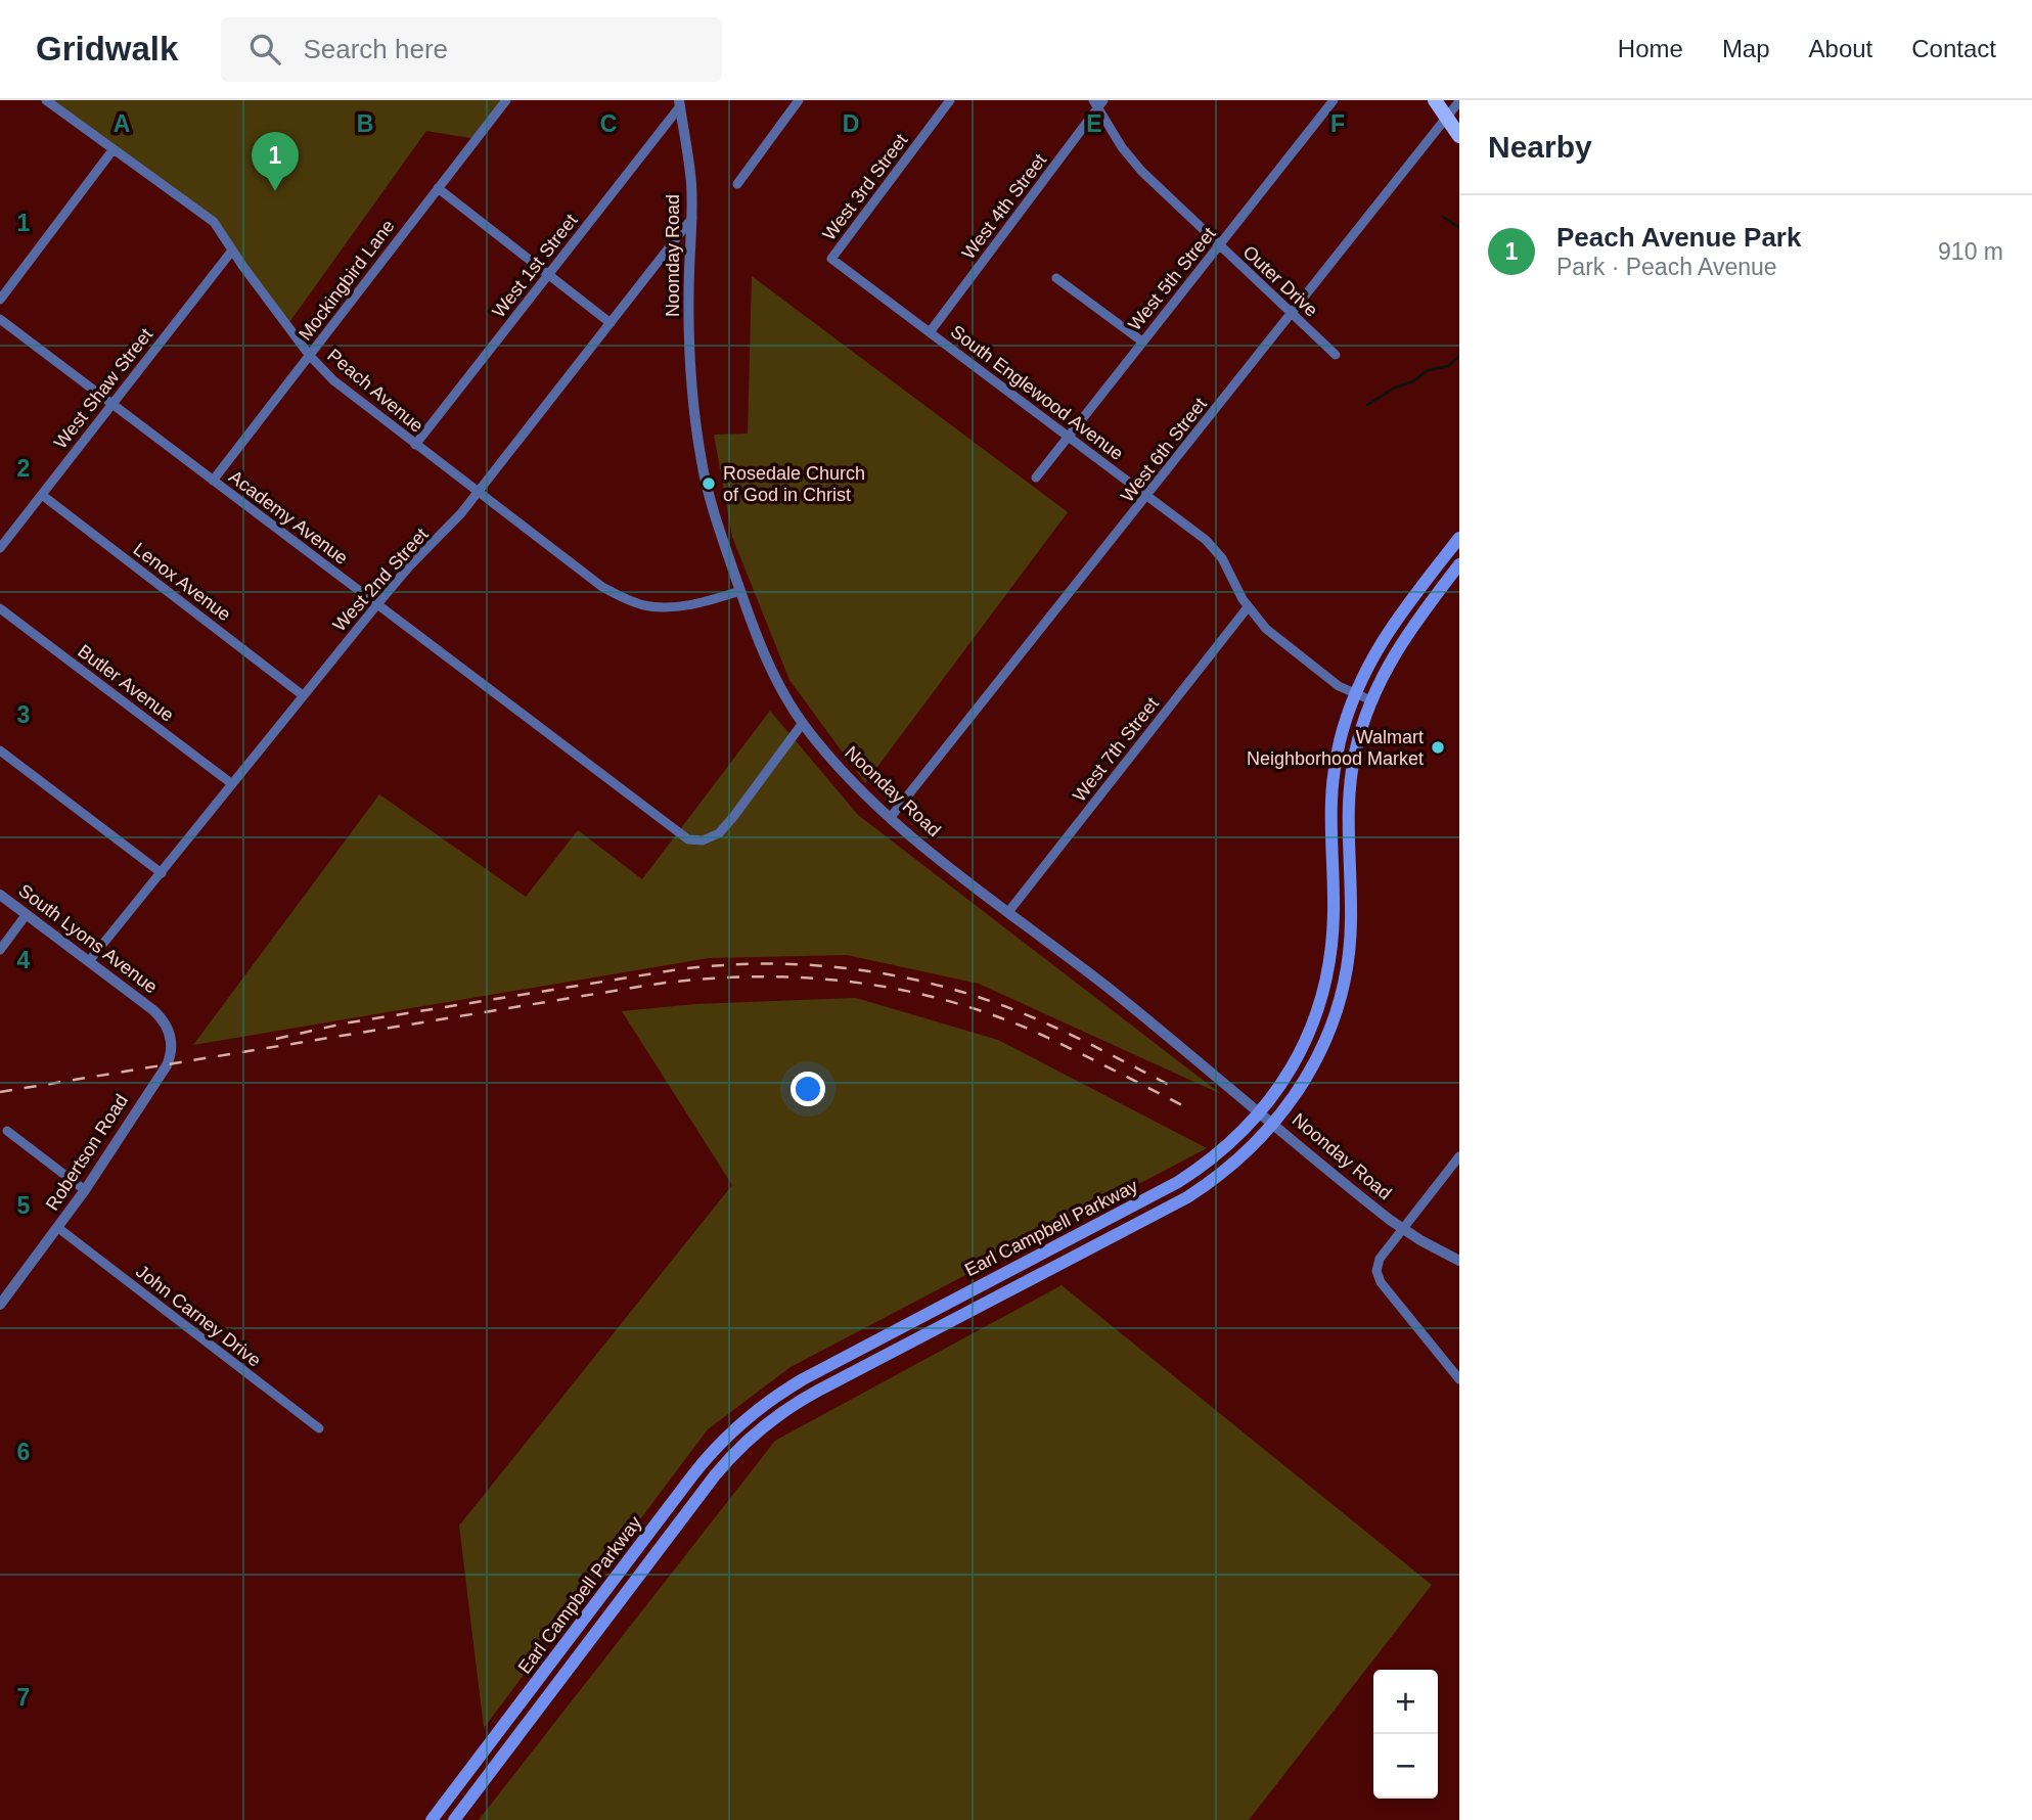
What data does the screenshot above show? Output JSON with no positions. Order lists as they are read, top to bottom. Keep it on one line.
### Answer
{"streets":{"main road":["Earl Campbell Parkway"],"street":["West 3rd Street","West 4th Street","Noonday Road","West 1st Street","West 5th Street","Mockingbird Lane","Outer Drive","West Shaw Street","Peach Avenue","South Englewood Avenue","West 6th Street","Academy Avenue","West 2nd Street","Lenox Avenue","Butler Avenue","West 7th Street","South Lyons Avenue","Robertson Road","John Carney Drive"]},"crossings":[["West 3rd Street","South Englewood Avenue"],["West 4th Street","Outer Drive"],["West 4th Street","South Englewood Avenue"],["Noonday Road","West 1st Street"],["Noonday Road","Peach Avenue"],["Noonday Road","West 6th Street"],["Noonday Road","Academy Avenue"],["Noonday Road","West 2nd Street"],["Noonday Road","West 7th Street"],["Noonday Road","Earl Campbell Parkway"],["West 1st Street","Peach Avenue"],["West 5th Street","Outer Drive"],["West 5th Street","South Englewood Avenue"],["Mockingbird Lane","Peach Avenue"],["Mockingbird Lane","Academy Avenue"],["Outer Drive","West 6th Street"],["West Shaw Street","Peach Avenue"],["West Shaw Street","Academy Avenue"],["West Shaw Street","Lenox Avenue"],["Peach Avenue","West 2nd Street"],["South Englewood Avenue","West 6th Street"],["South Englewood Avenue","West 7th Street"],["South Englewood Avenue","Earl Campbell Parkway"],["Academy Avenue","West 2nd Street"],["West 2nd Street","Lenox Avenue"],["West 2nd Street","Butler Avenue"],["West 2nd Street","South Lyons Avenue"],["South Lyons Avenue","Robertson Road"],["Robertson Road","John Carney Drive"]],"places":["Rosedale Church of God in Christ","Walmart Neighborhood Market"],"page":{"header":"Gridwalk","search":"Search here","nav":["Home","Map","About","Contact"],"heading":"Nearby","pins":"1","list":[{"mark":"1","name":"Peach Avenue Park","note":"Park · Peach Avenue","value":"910 m"}],"map_buttons":["+","−"]},"grid":{"columns":["A","B","C","D","E","F"],"rows":["1","2","3","4","5","6","7"]}}
